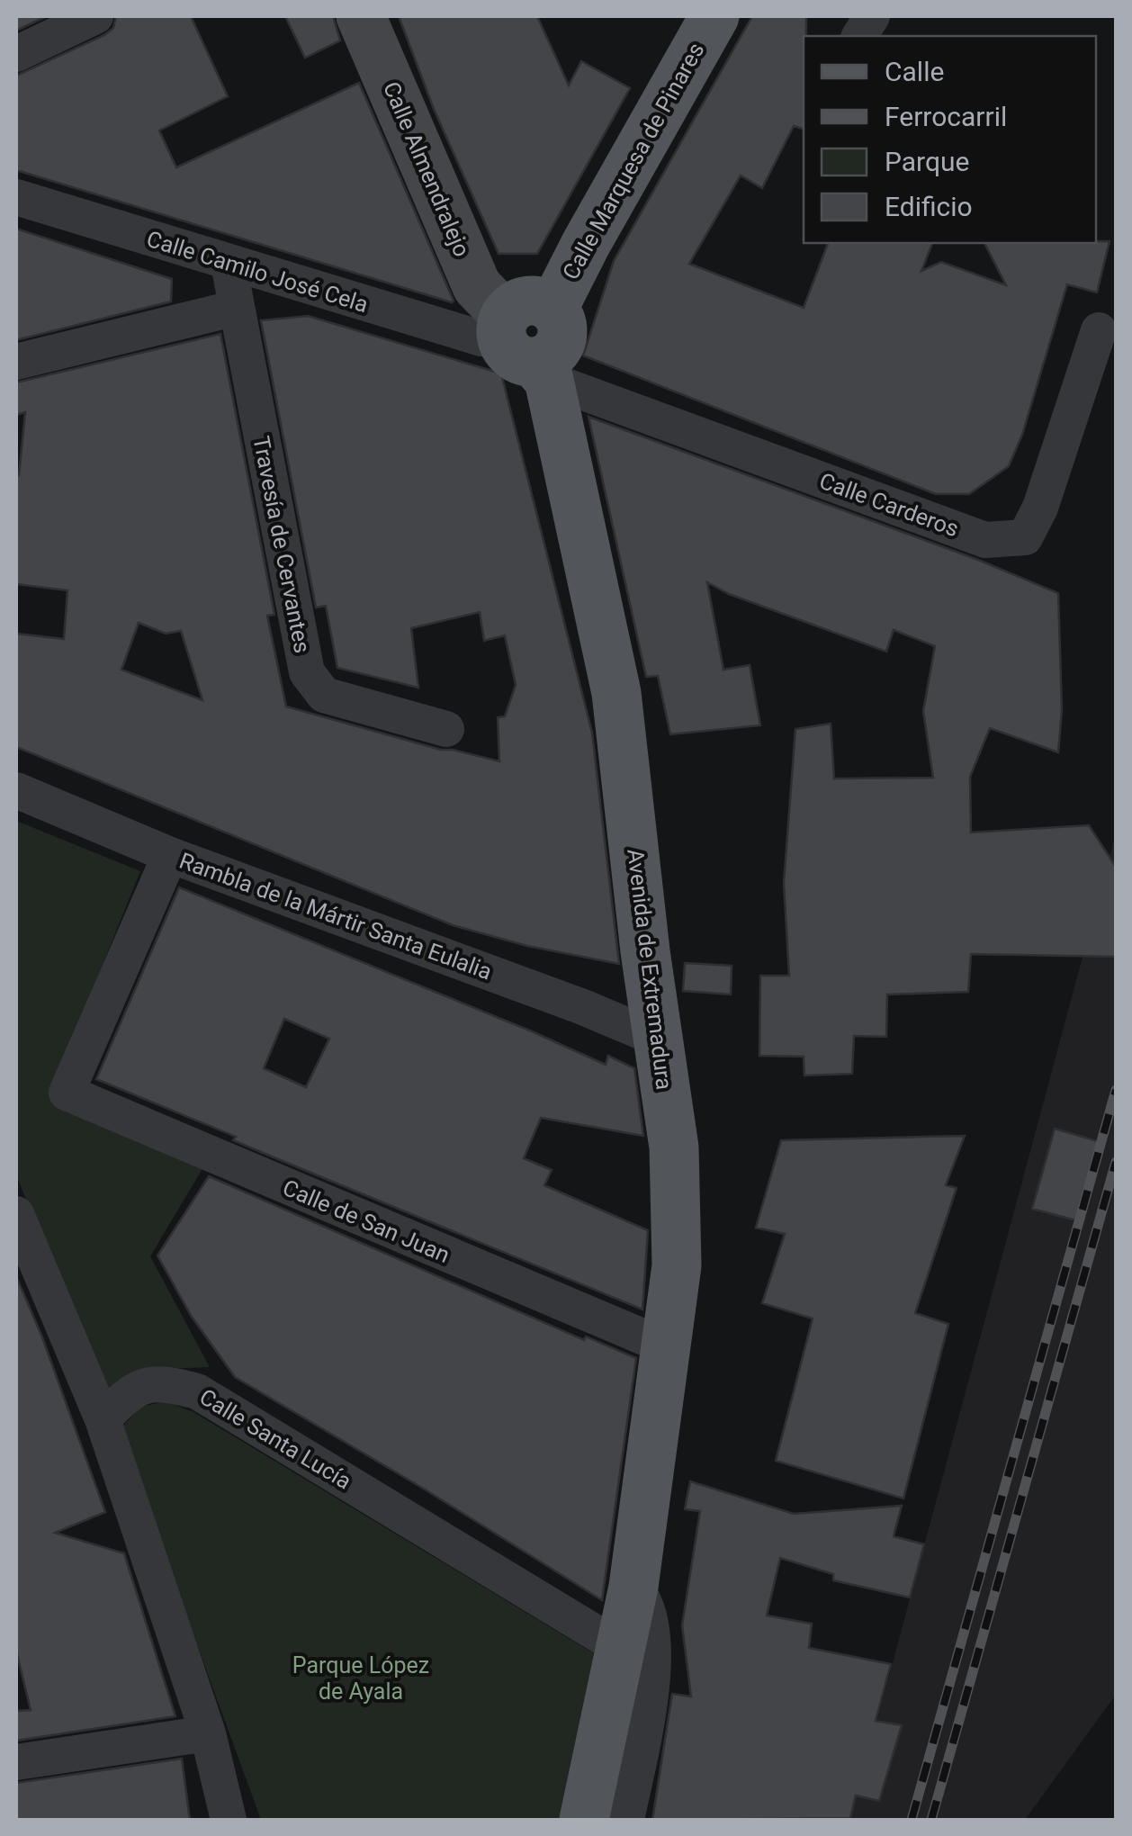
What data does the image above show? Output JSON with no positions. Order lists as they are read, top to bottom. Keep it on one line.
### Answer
{"streets":{"main road":["Calle Marquesa de Pinares","Calle Almendralejo","Avenida de Extremadura"],"street":["Calle Camilo José Cela","Calle Carderos","Travesía de Cervantes","Rambla de la Mártir Santa Eulalia","Calle de San Juan","Calle Santa Lucía"]},"crossings":[["Calle Marquesa de Pinares","Calle Almendralejo"],["Calle Marquesa de Pinares","Calle Camilo José Cela"],["Calle Marquesa de Pinares","Calle Carderos"],["Calle Marquesa de Pinares","Avenida de Extremadura"],["Calle Almendralejo","Calle Camilo José Cela"],["Calle Almendralejo","Calle Carderos"],["Calle Almendralejo","Avenida de Extremadura"],["Calle Camilo José Cela","Calle Carderos"],["Calle Camilo José Cela","Travesía de Cervantes"],["Calle Camilo José Cela","Avenida de Extremadura"],["Calle Carderos","Avenida de Extremadura"],["Rambla de la Mártir Santa Eulalia","Avenida de Extremadura"],["Rambla de la Mártir Santa Eulalia","Calle de San Juan"],["Avenida de Extremadura","Calle de San Juan"],["Avenida de Extremadura","Calle Santa Lucía"]],"parks":["Parque López de Ayala"],"legend":["Calle","Ferrocarril","Parque","Edificio"]}
